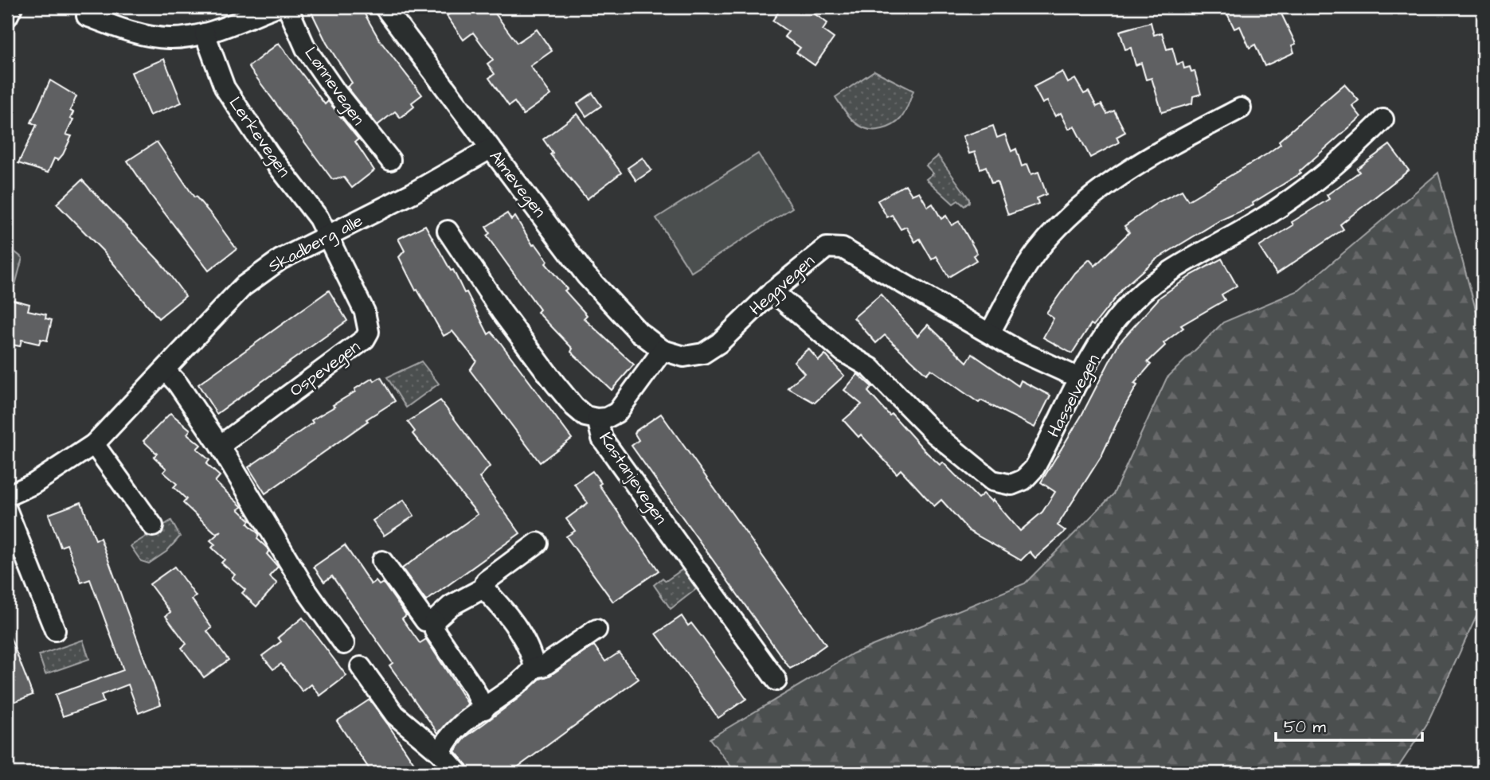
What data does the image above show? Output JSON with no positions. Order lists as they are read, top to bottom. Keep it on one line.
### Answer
{"streets":{"street":["Lønnevegen","Lerkevegen","Almevegen","Skadberg alle","Heggvegen","Ospevegen","Hasselvegen","Kastanjevegen"]},"crossings":[["Lerkevegen","Skadberg alle"],["Lerkevegen","Ospevegen"],["Almevegen","Skadberg alle"],["Almevegen","Heggvegen"],["Skadberg alle","Ospevegen"],["Heggvegen","Hasselvegen"]],"scale_bar":"50 m"}
